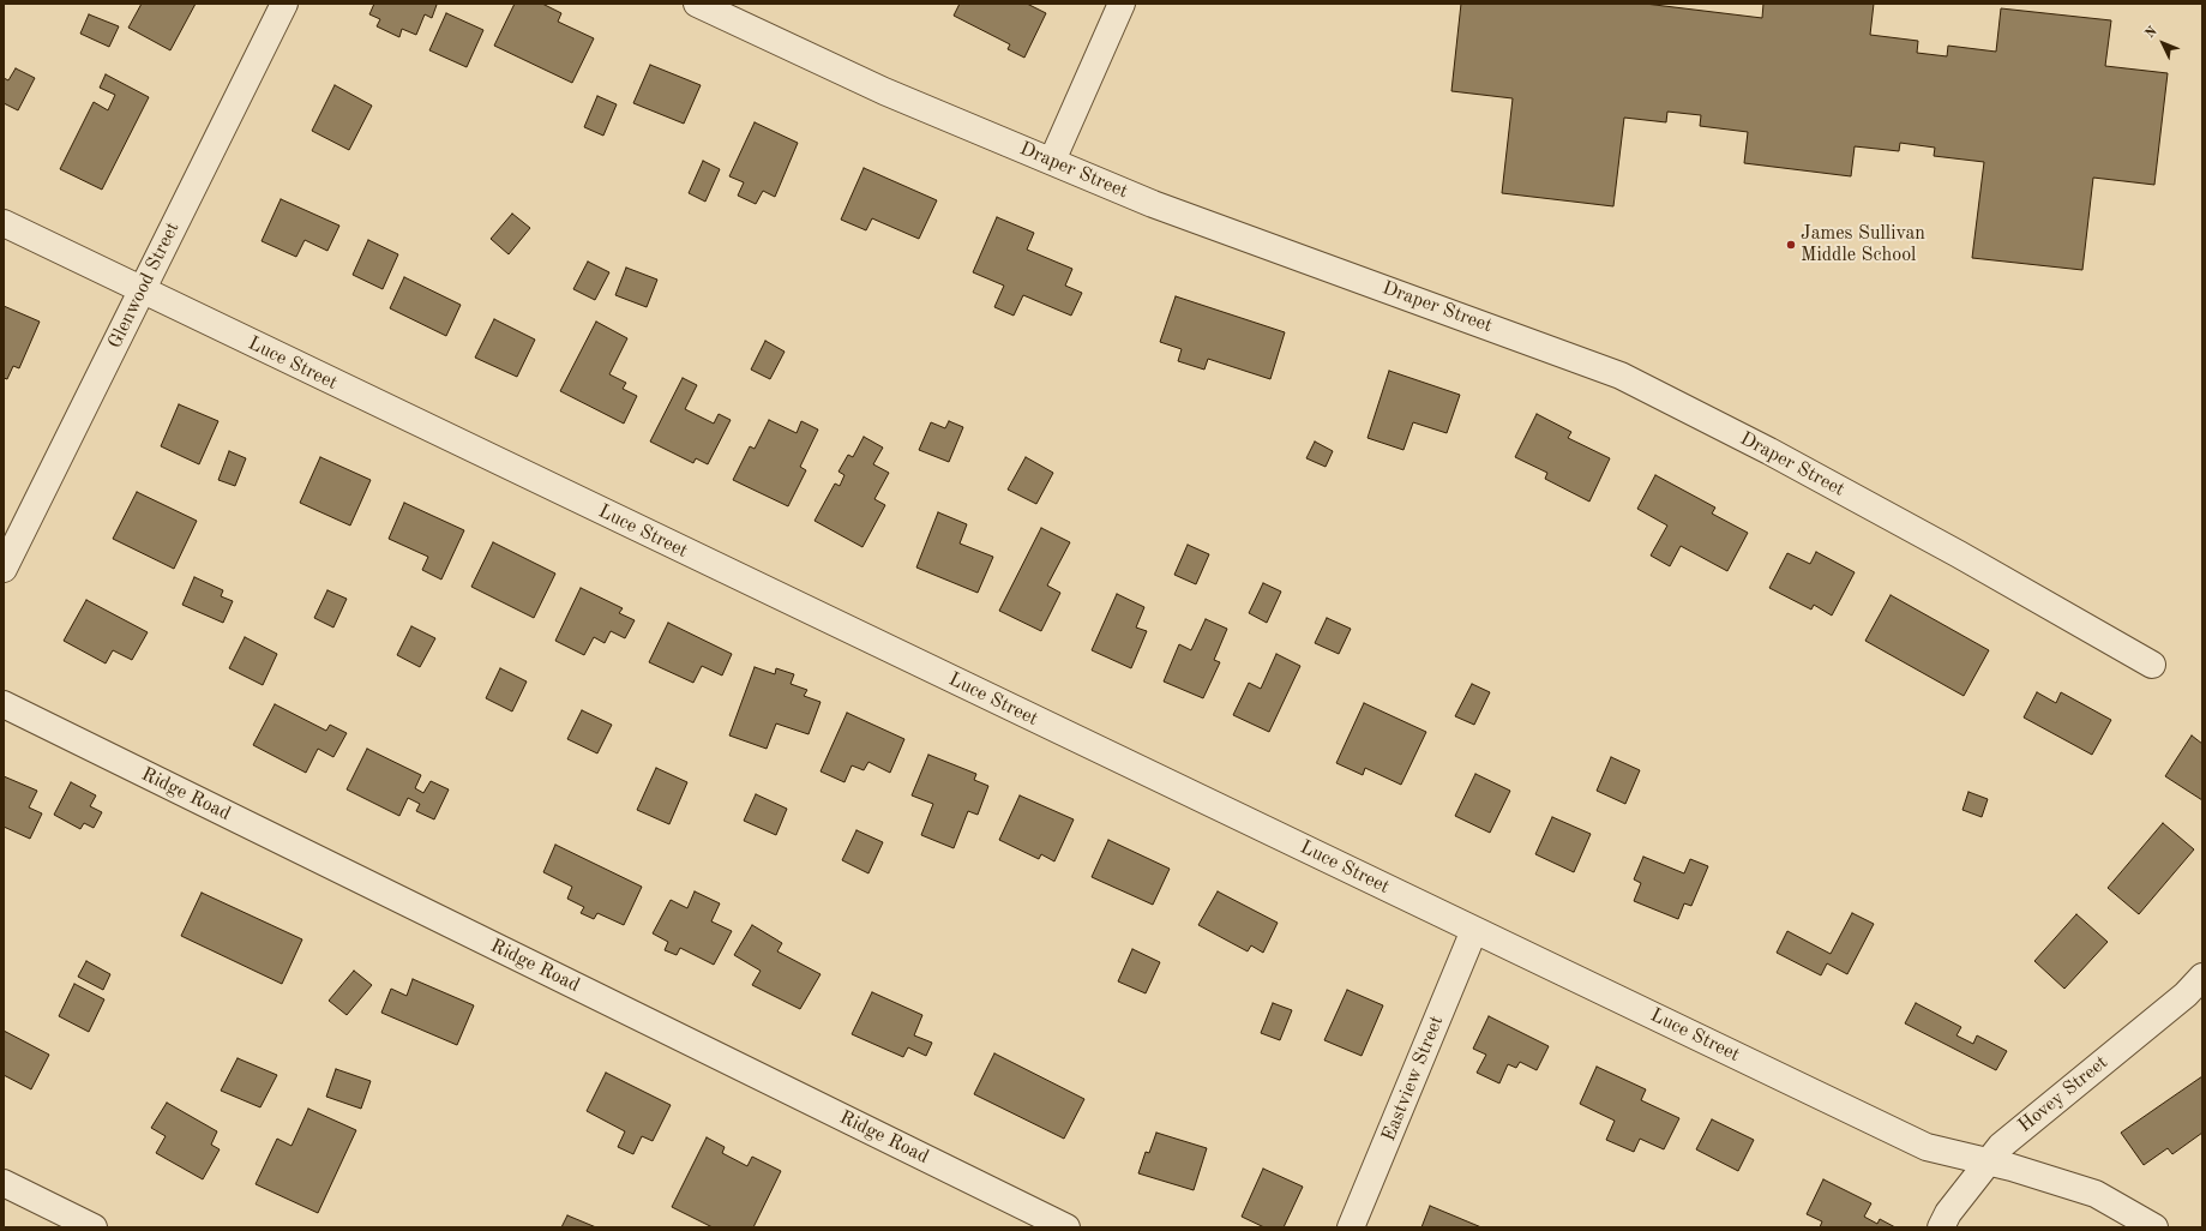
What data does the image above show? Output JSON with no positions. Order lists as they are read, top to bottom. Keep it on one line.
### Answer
{"streets":{"street":["Draper Street","Glenwood Street","Luce Street","Ridge Road","Eastview Street","Hovey Street"]},"crossings":[["Glenwood Street","Luce Street"],["Luce Street","Eastview Street"],["Luce Street","Hovey Street"]],"places":["James Sullivan Middle School"],"north":"top left"}
